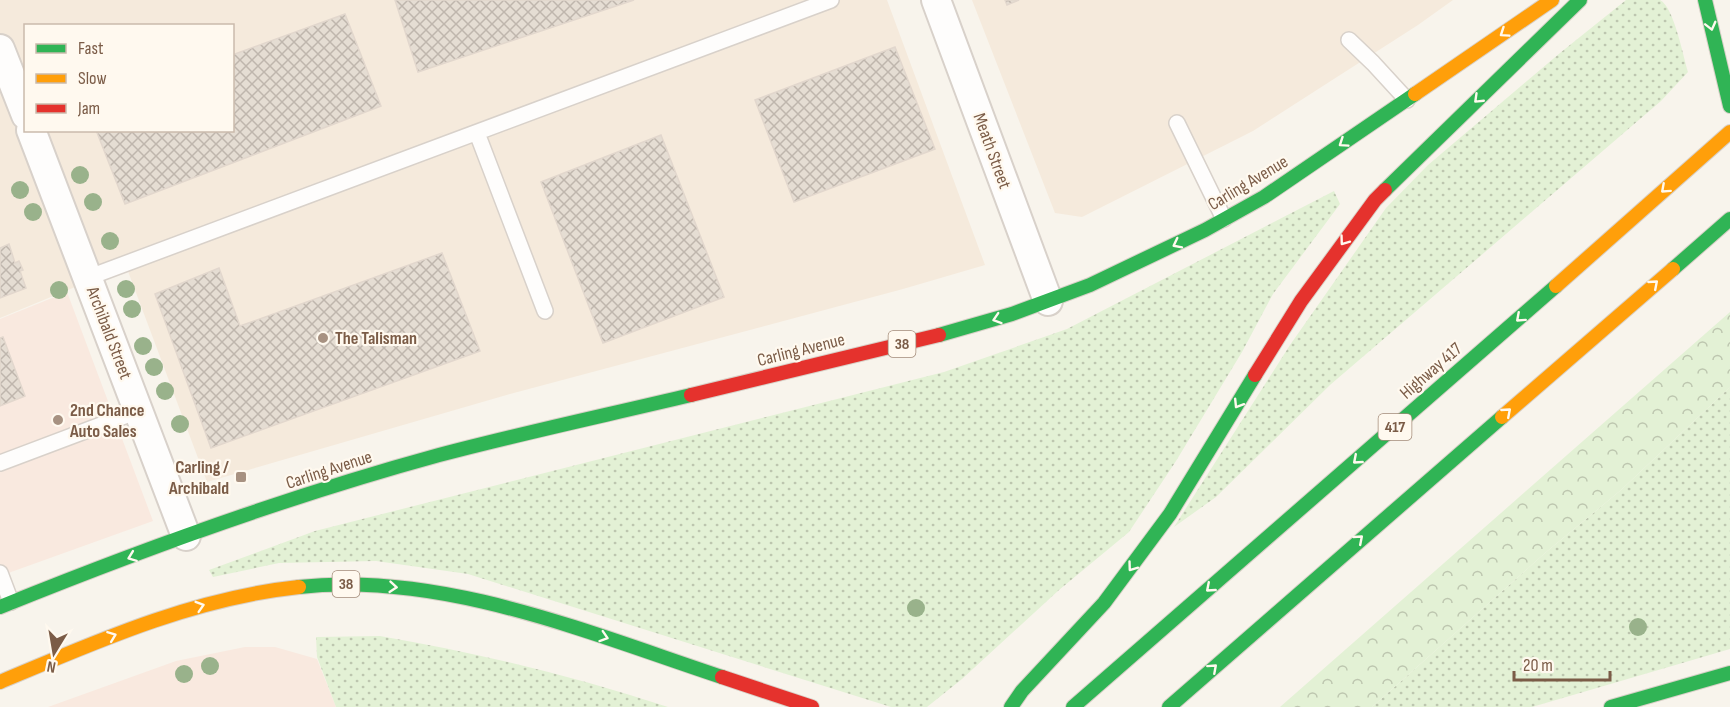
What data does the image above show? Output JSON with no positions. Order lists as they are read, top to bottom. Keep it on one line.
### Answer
{"streets":{"main road":["Carling Avenue","38","Highway 417","417"],"street":["Meath Street","Archibald Street"]},"crossings":[["Meath Street","Carling Avenue"],["Carling Avenue","Archibald Street"]],"one_way":["Carling Avenue"],"places":{"other":["The Talisman","2nd Chance Auto Sales"],"transit":["Carling / Archibald"]},"legend":["Fast","Slow","Jam"],"scale_bar":"20 m","north":"bottom"}
